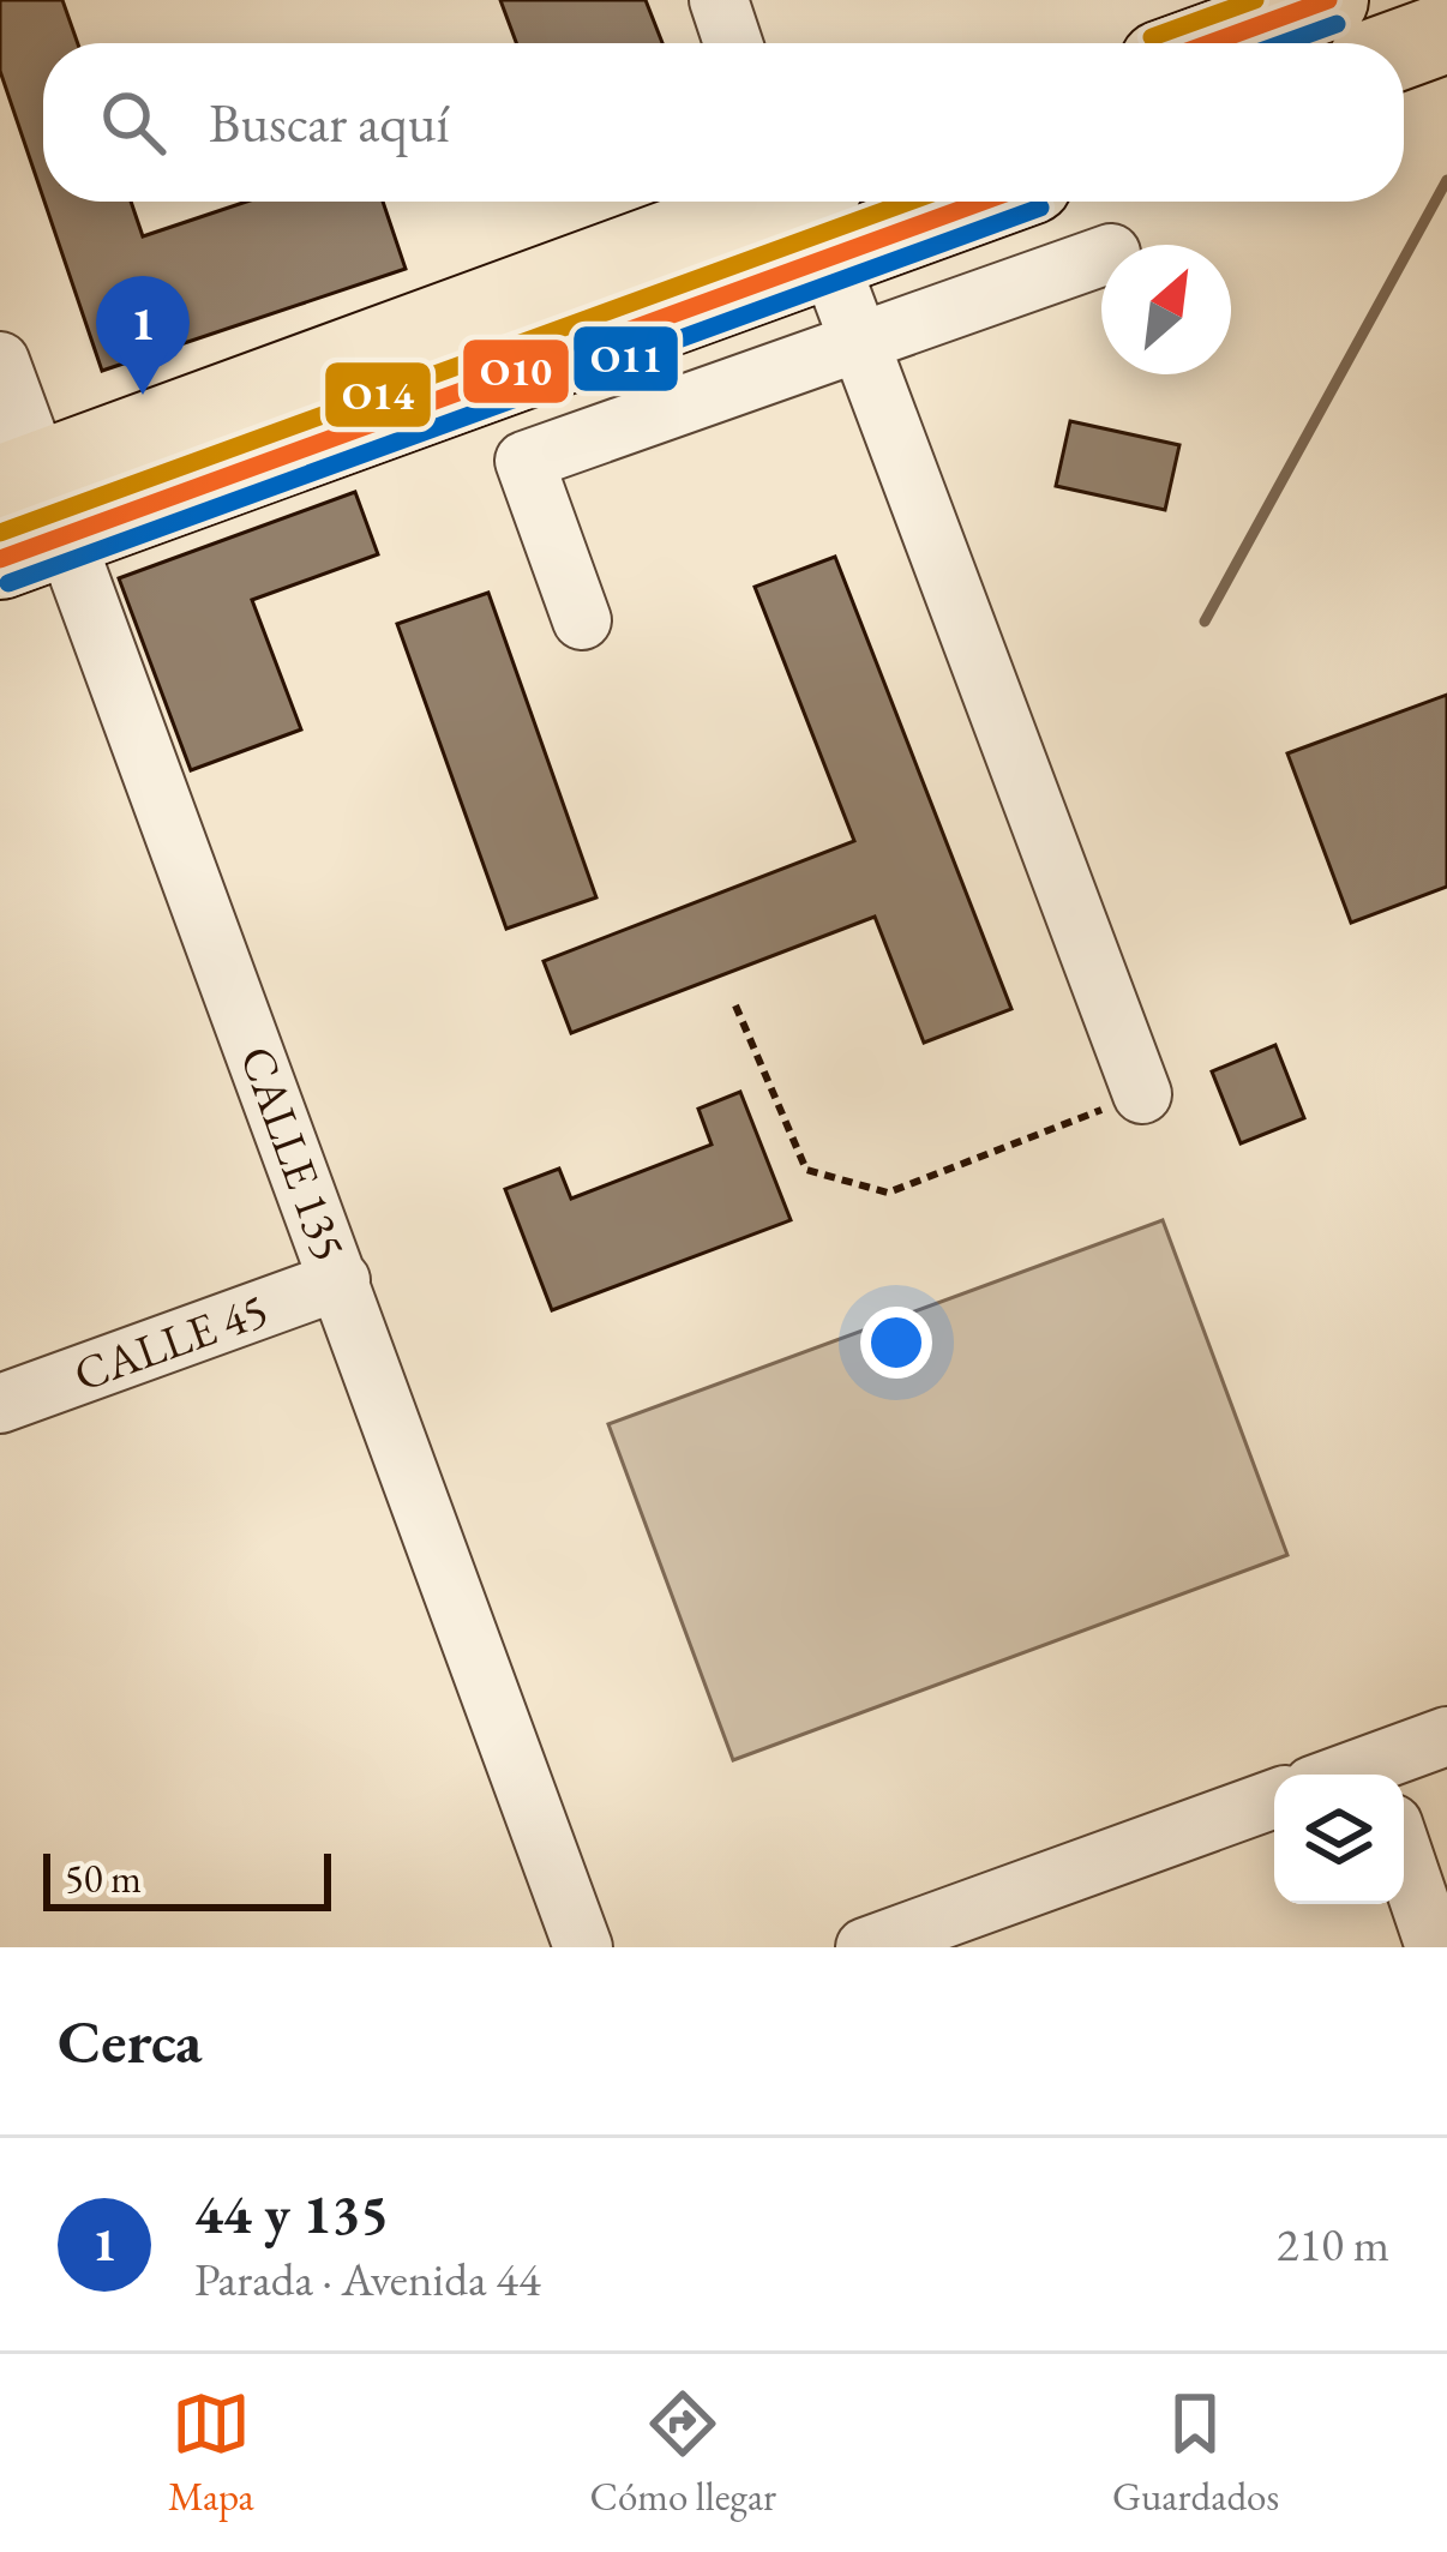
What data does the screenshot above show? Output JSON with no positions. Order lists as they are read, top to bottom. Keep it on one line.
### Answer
{"streets":{"street":["CALLE 135","CALLE 45"]},"crossings":[["CALLE 135","CALLE 45"]],"lines":["transit line O10","transit line O14","transit line O11"],"scale_bar":"50 m","north":"top right","page":{"search":"Buscar aquí","pins":"1","scale":"50 m","heading":"Cerca","list":[{"mark":"1","name":"44 y 135","note":"Parada · Avenida 44","value":"210 m"}],"nav":["Mapa","Cómo llegar","Guardados"]}}
